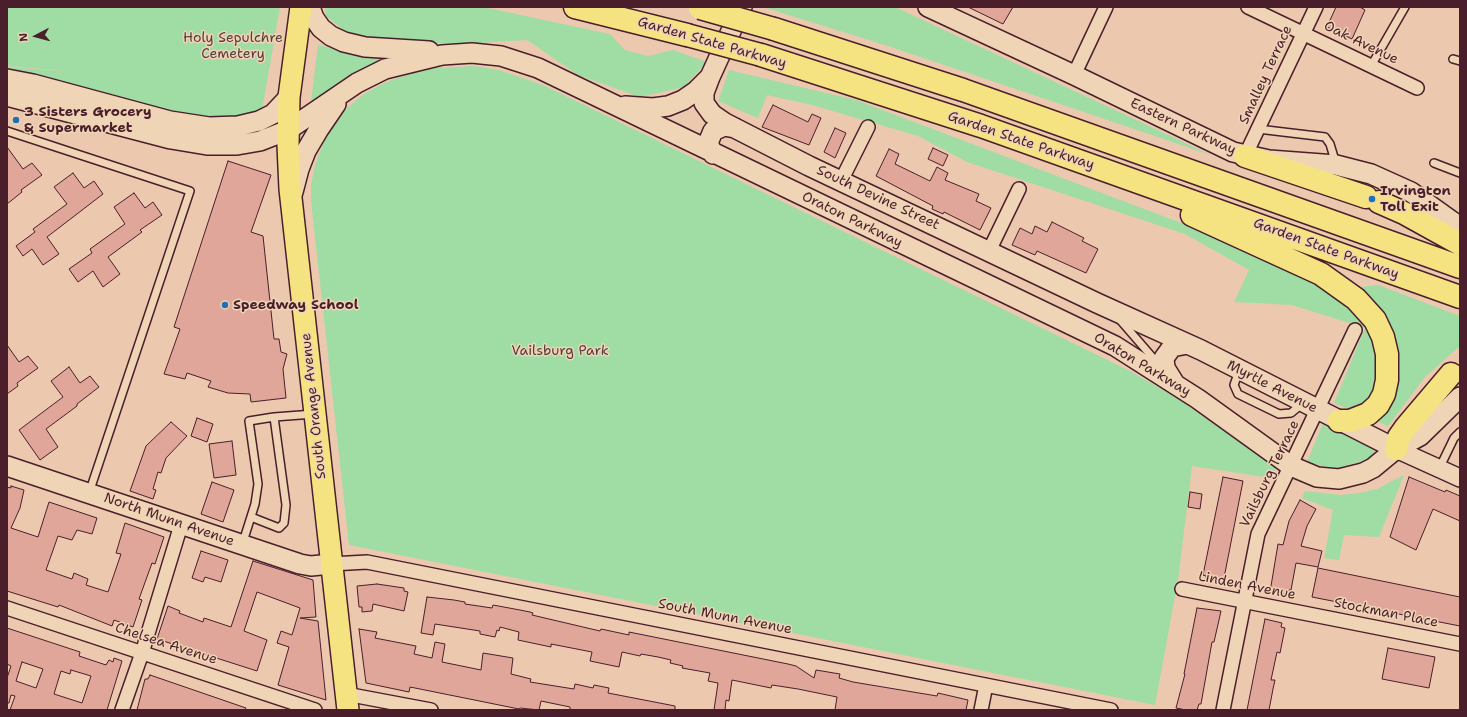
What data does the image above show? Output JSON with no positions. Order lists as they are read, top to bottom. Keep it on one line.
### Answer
{"streets":{"highway":["Garden State Parkway"],"main road":["Eastern Parkway","South Devine Street","Oraton Parkway","Myrtle Avenue","South Orange Avenue","North Munn Avenue"],"street":["Oak Avenue","Smalley Terrace","Vailsburg Terrace","Linden Avenue","Stockman Place","South Munn Avenue","Chelsea Avenue"]},"crossings":[["Oak Avenue","Smalley Terrace"],["Smalley Terrace","Eastern Parkway"],["South Devine Street","Myrtle Avenue"],["Oraton Parkway","Myrtle Avenue"],["Oraton Parkway","South Orange Avenue"],["Oraton Parkway","Vailsburg Terrace"],["Myrtle Avenue","Vailsburg Terrace"],["South Orange Avenue","North Munn Avenue"],["South Orange Avenue","South Munn Avenue"],["Vailsburg Terrace","Linden Avenue"],["North Munn Avenue","South Munn Avenue"],["Linden Avenue","Stockman Place"]],"parks":["Holy Sepulchre Cemetery","Vailsburg Park"],"places":["3 Sisters Grocery & Supermarket","Irvington Toll Exit","Speedway School"],"north":"left"}
